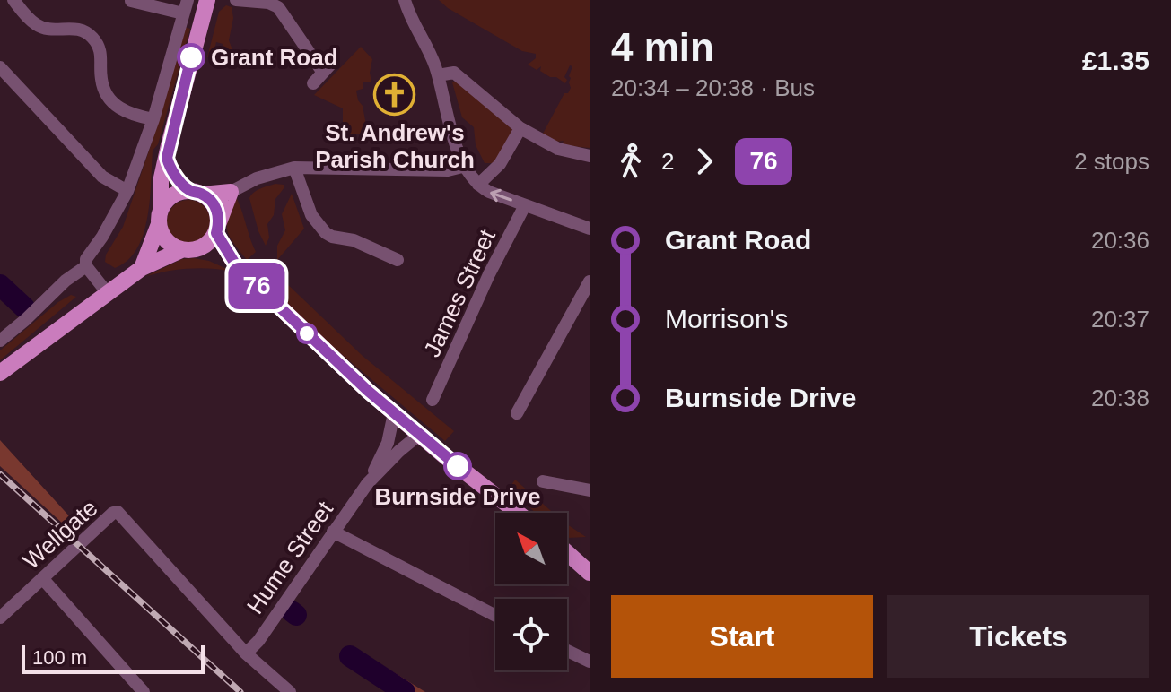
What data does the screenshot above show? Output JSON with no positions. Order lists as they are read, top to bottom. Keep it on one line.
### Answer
{"streets":{"street":["James Street","Wellgate","Hume Street"]},"crossings":[["Wellgate","Hume Street"]],"places":{"other":["Grant Road","Burnside Drive"],"church":["St. Andrew's Parish Church"]},"lines":["bus line 76"],"scale_bar":"100 m","north":"top left","page":{"on_map":"76","heading":["4 min","20:34 – 20:38 · Bus","£1.35"],"legs":["2","76","2 stops"],"list":[{"name":"Grant Road","value":"20:36"},{"name":"Morrison's","value":"20:37"},{"name":"Burnside Drive","value":"20:38"}],"buttons":["Start","Tickets"],"scale":"100 m"}}
